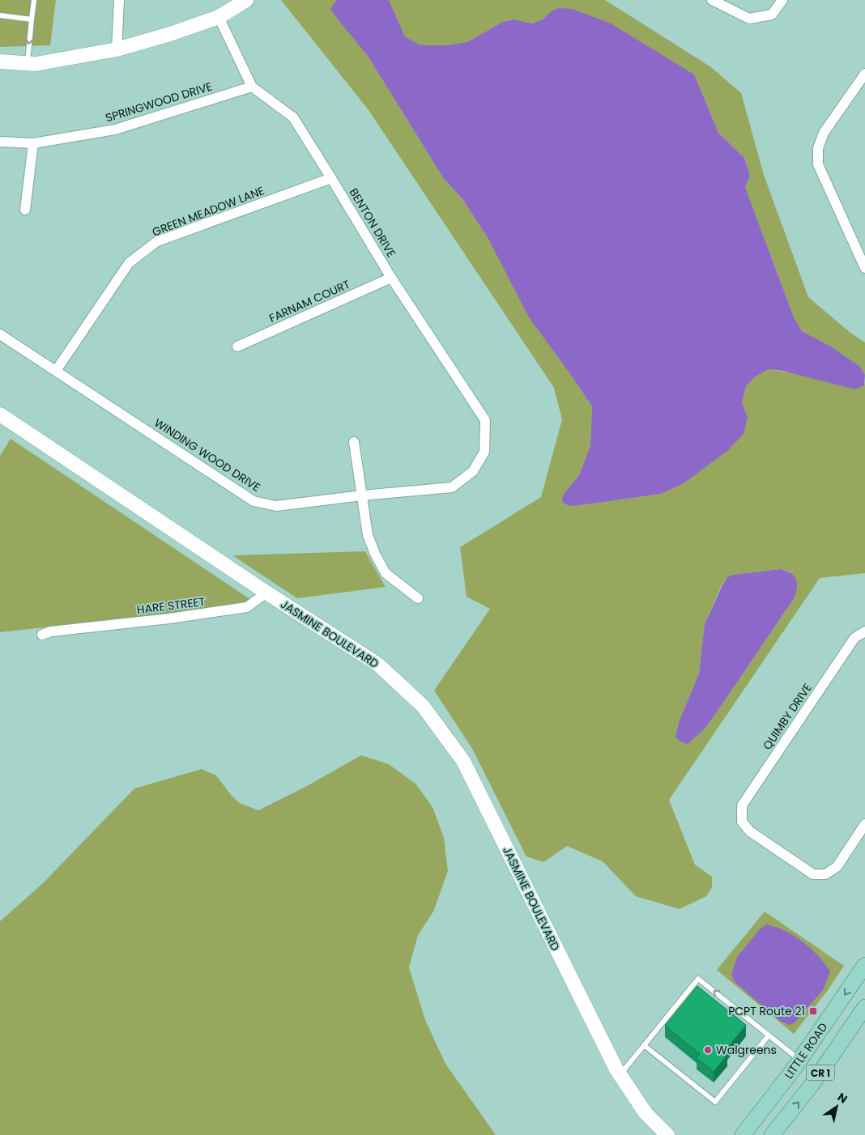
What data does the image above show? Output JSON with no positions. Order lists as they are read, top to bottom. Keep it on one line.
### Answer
{"streets":{"main road":["LITTLE ROAD","CR 1"],"street":["SPRINGWOOD DRIVE","GREEN MEADOW LANE","BENTON DRIVE","FARNAM COURT","WINDING WOOD DRIVE","HARE STREET","JASMINE BOULEVARD","QUIMBY DRIVE"]},"crossings":[["SPRINGWOOD DRIVE","BENTON DRIVE"],["GREEN MEADOW LANE","BENTON DRIVE"],["GREEN MEADOW LANE","WINDING WOOD DRIVE"],["BENTON DRIVE","FARNAM COURT"],["BENTON DRIVE","WINDING WOOD DRIVE"],["HARE STREET","JASMINE BOULEVARD"]],"places":{"transit":["PCPT Route 21"],"other":["Walgreens"]},"north":"top right"}
